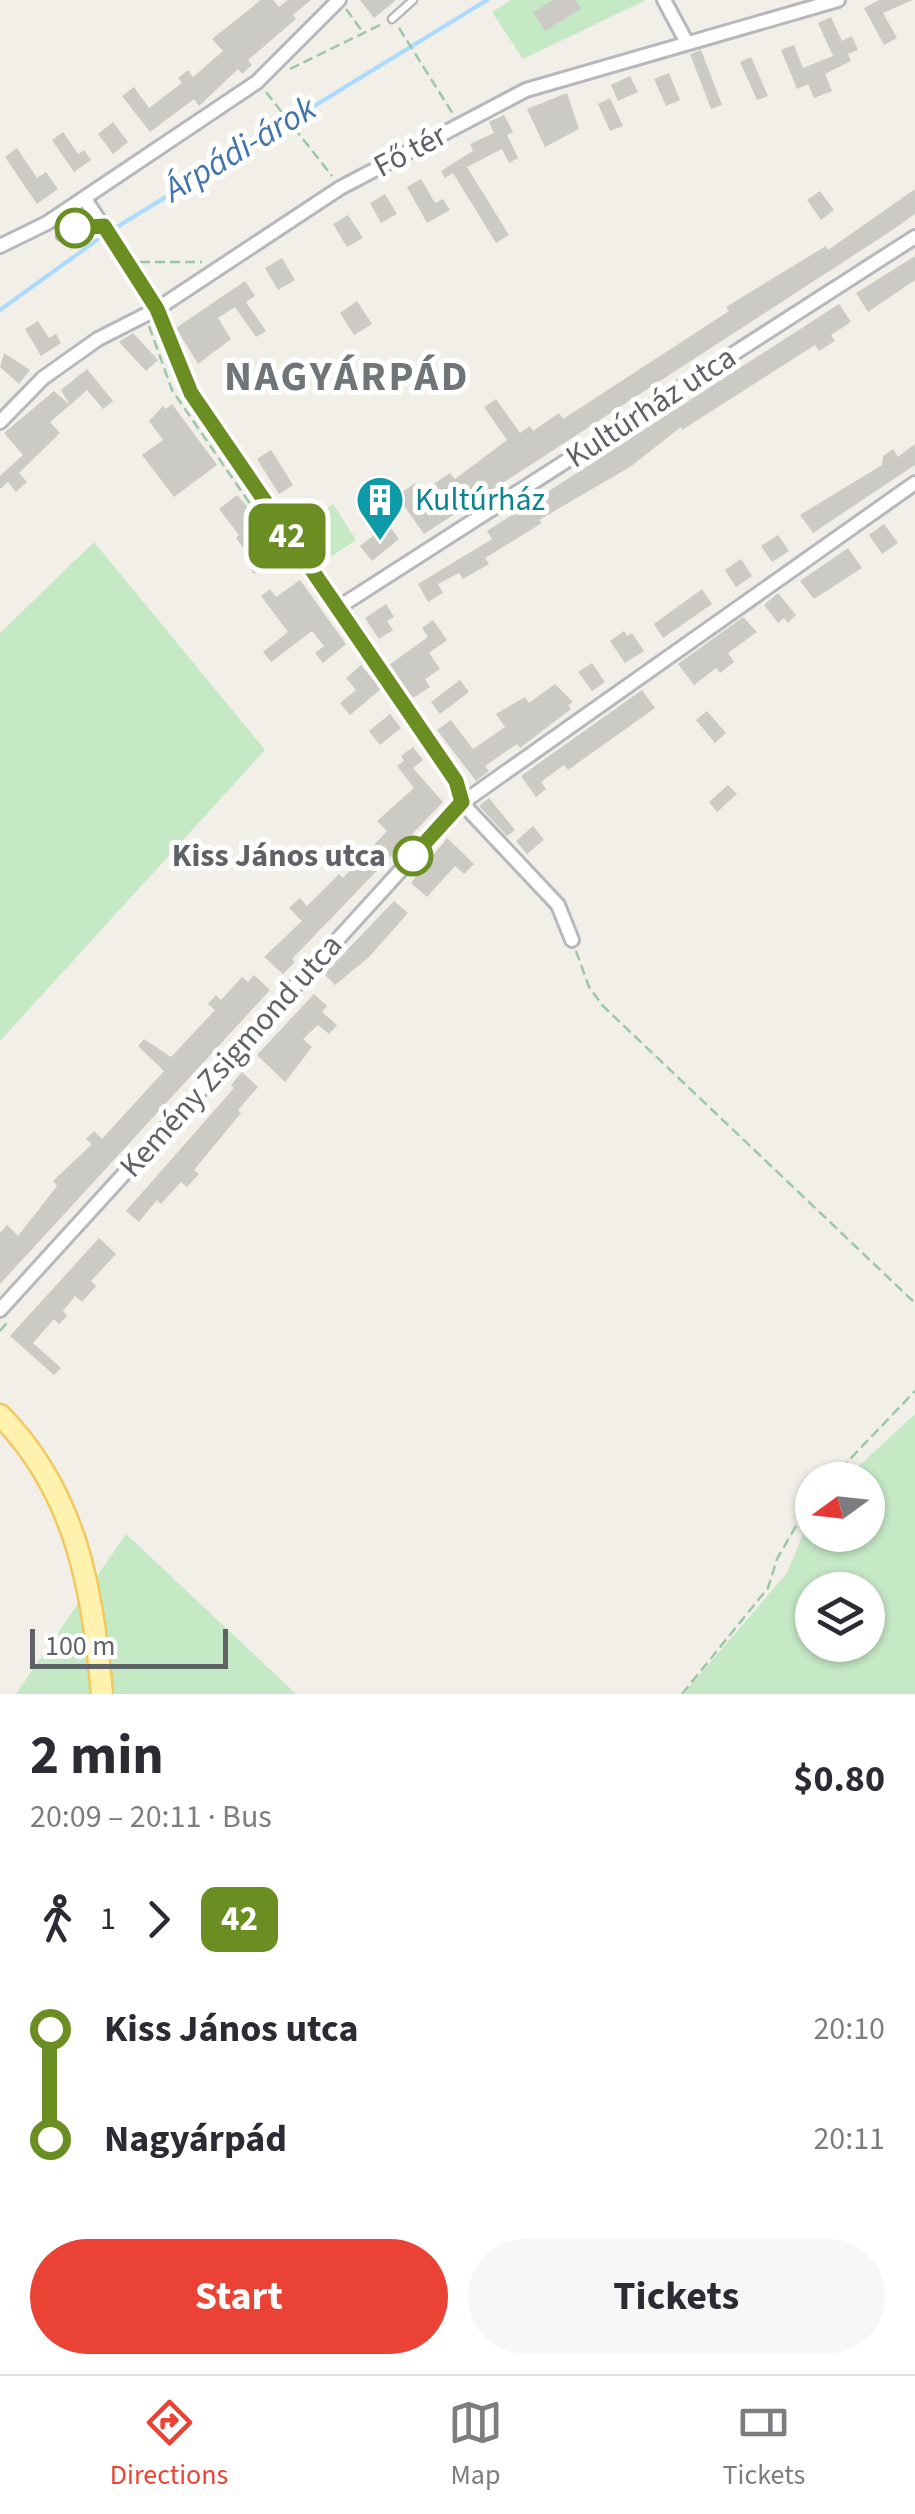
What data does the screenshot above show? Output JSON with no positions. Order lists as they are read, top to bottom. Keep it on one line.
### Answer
{"streets":{"street":["Fő tér","Kultúrház utca","Kemény Zsigmond utca"]},"districts":["NAGYÁRPÁD"],"water":["Árpádi-árok"],"places":{"building":["Kultúrház"],"other":["Kiss János utca"]},"lines":["bus line 42"],"scale_bar":"100 m","north":"left","page":{"on_map":"42","scale":"100 m","heading":["2 min","20:09 – 20:11 · Bus","$0.80"],"legs":["1","42"],"list":[{"name":"Kiss János utca","value":"20:10"},{"name":"Nagyárpád","value":"20:11"}],"buttons":["Start","Tickets"],"tabs":["Directions","Map","Tickets"]}}
